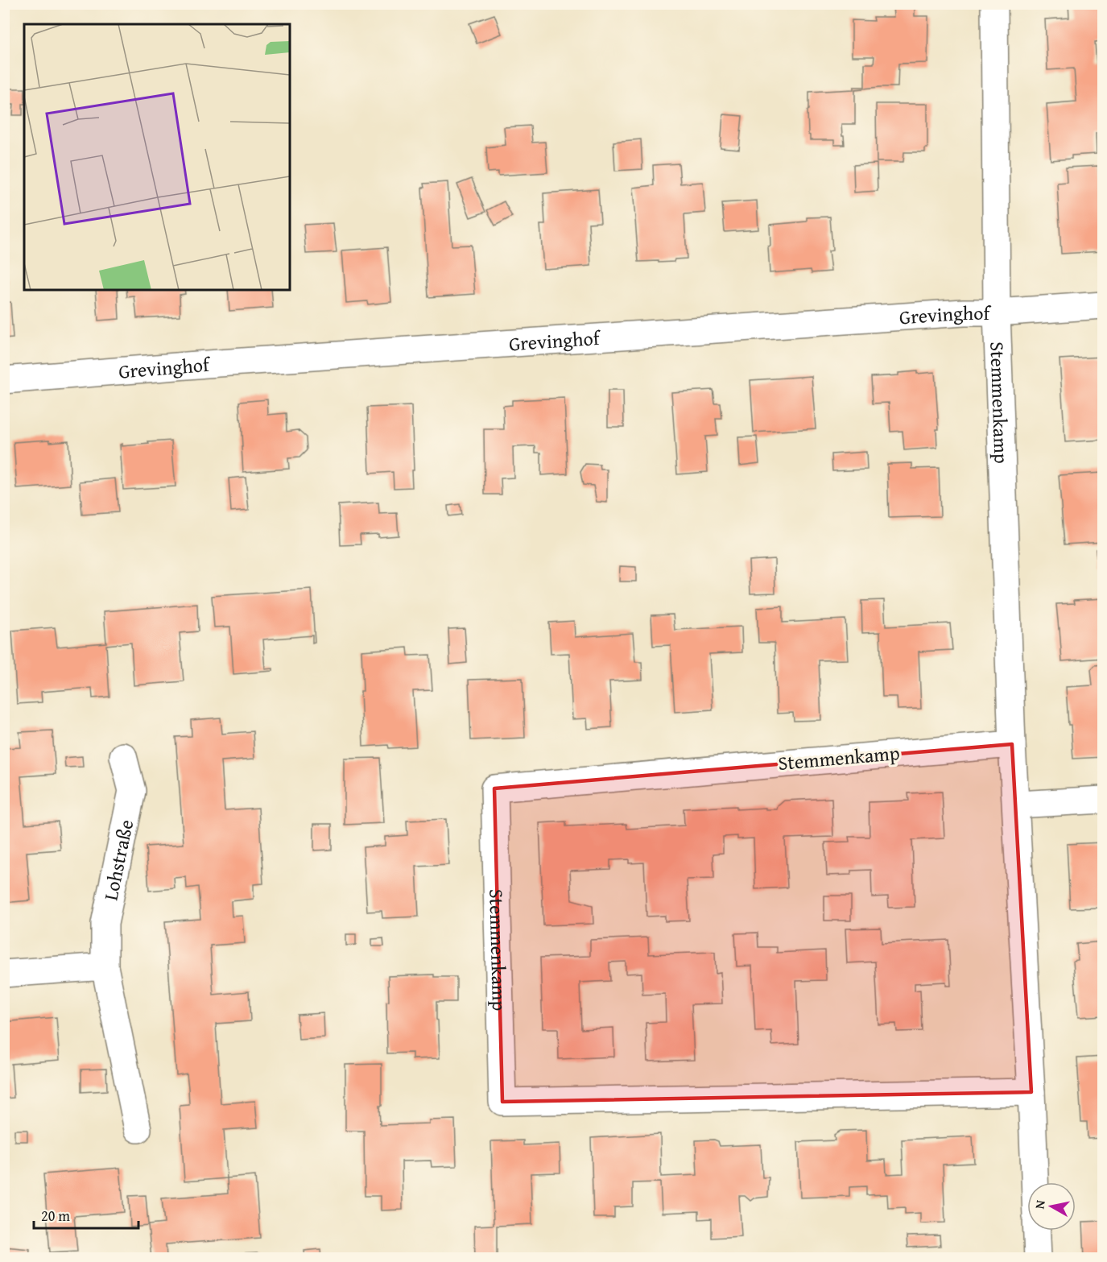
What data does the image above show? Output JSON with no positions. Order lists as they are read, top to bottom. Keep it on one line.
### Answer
{"streets":{"street":["Grevinghof","Stemmenkamp","Lohstraße"]},"crossings":[["Grevinghof","Stemmenkamp"]],"scale_bar":"20 m","north":"left"}
